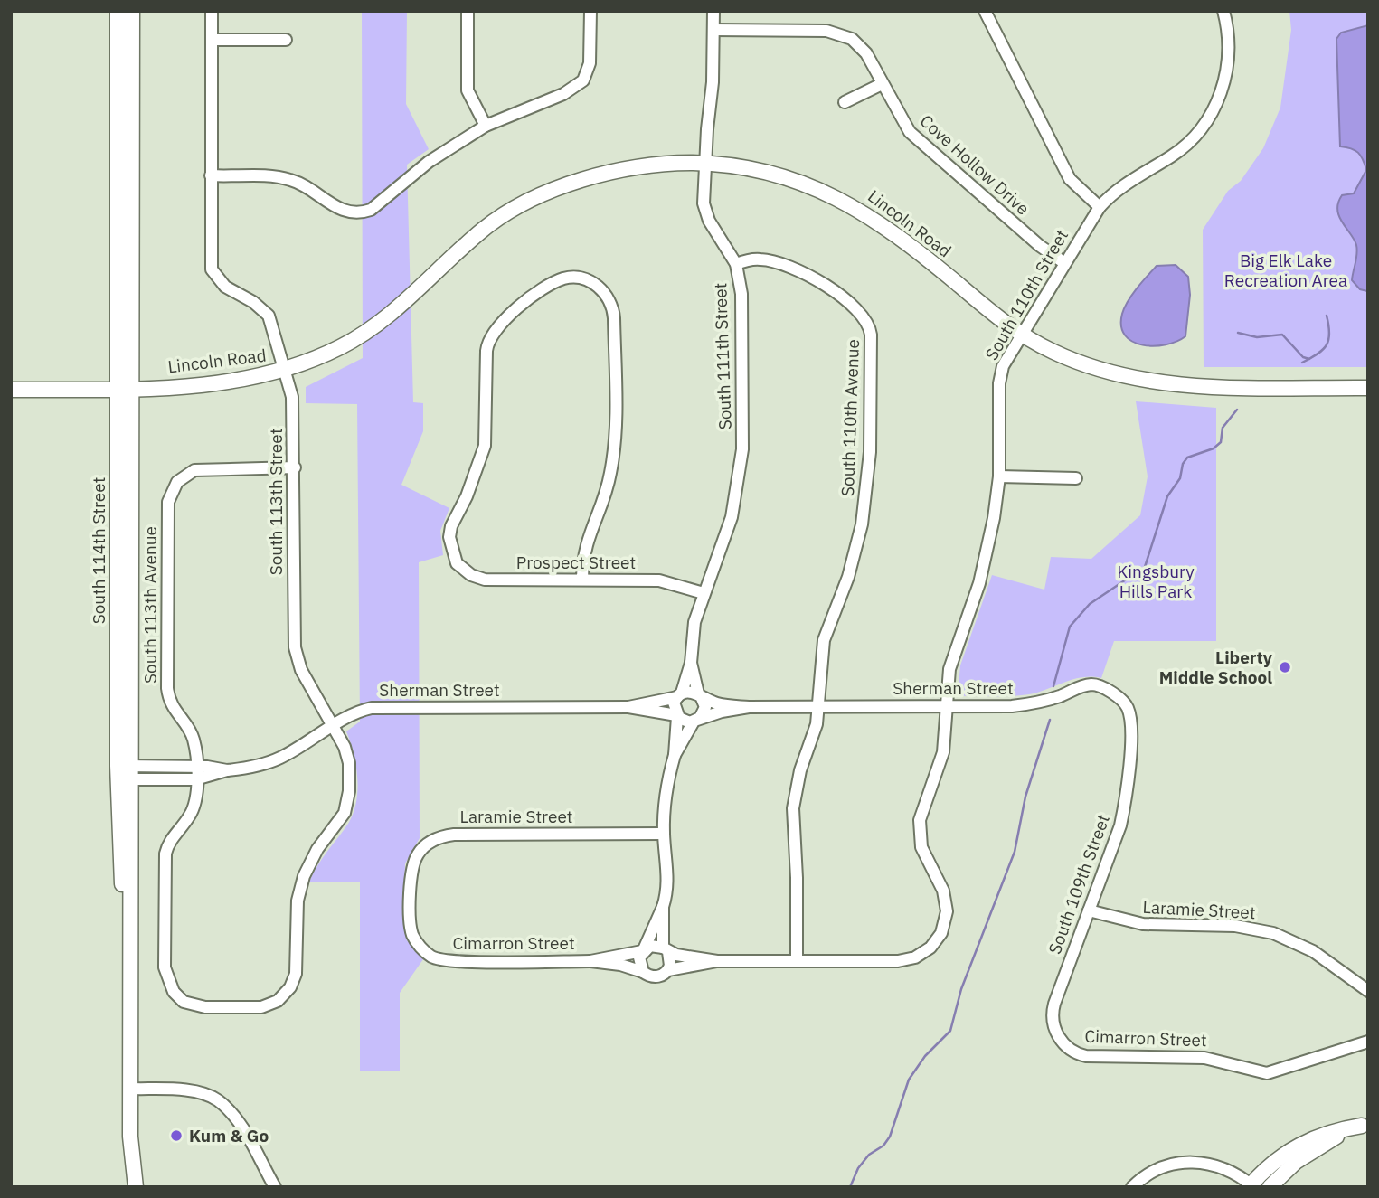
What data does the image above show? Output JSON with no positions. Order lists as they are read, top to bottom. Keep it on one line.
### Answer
{"streets":{"street":["Cove Hollow Drive","Lincoln Road","South 110th Street","South 111th Street","South 110th Avenue","South 113th Street","South 114th Street","Prospect Street","South 113th Avenue","Sherman Street","Laramie Street","South 109th Street","Cimarron Street"]},"crossings":[["Cove Hollow Drive","South 110th Street"],["Cove Hollow Drive","South 111th Street"],["Lincoln Road","South 110th Street"],["Lincoln Road","South 111th Street"],["Lincoln Road","South 113th Street"],["Lincoln Road","South 114th Street"],["South 110th Street","South 110th Avenue"],["South 110th Street","Sherman Street"],["South 111th Street","South 110th Avenue"],["South 111th Street","Prospect Street"],["South 111th Street","Sherman Street"],["South 110th Avenue","Sherman Street"],["South 113th Street","South 113th Avenue"],["South 113th Street","Sherman Street"],["South 114th Street","Sherman Street"],["South 113th Avenue","Sherman Street"],["Sherman Street","South 109th Street"],["Laramie Street","South 109th Street"],["Laramie Street","Cimarron Street"],["South 109th Street","Cimarron Street"]],"parks":["Big Elk Lake Recreation Area","Kingsbury Hills Park"],"places":["Liberty Middle School","Kum & Go"]}
